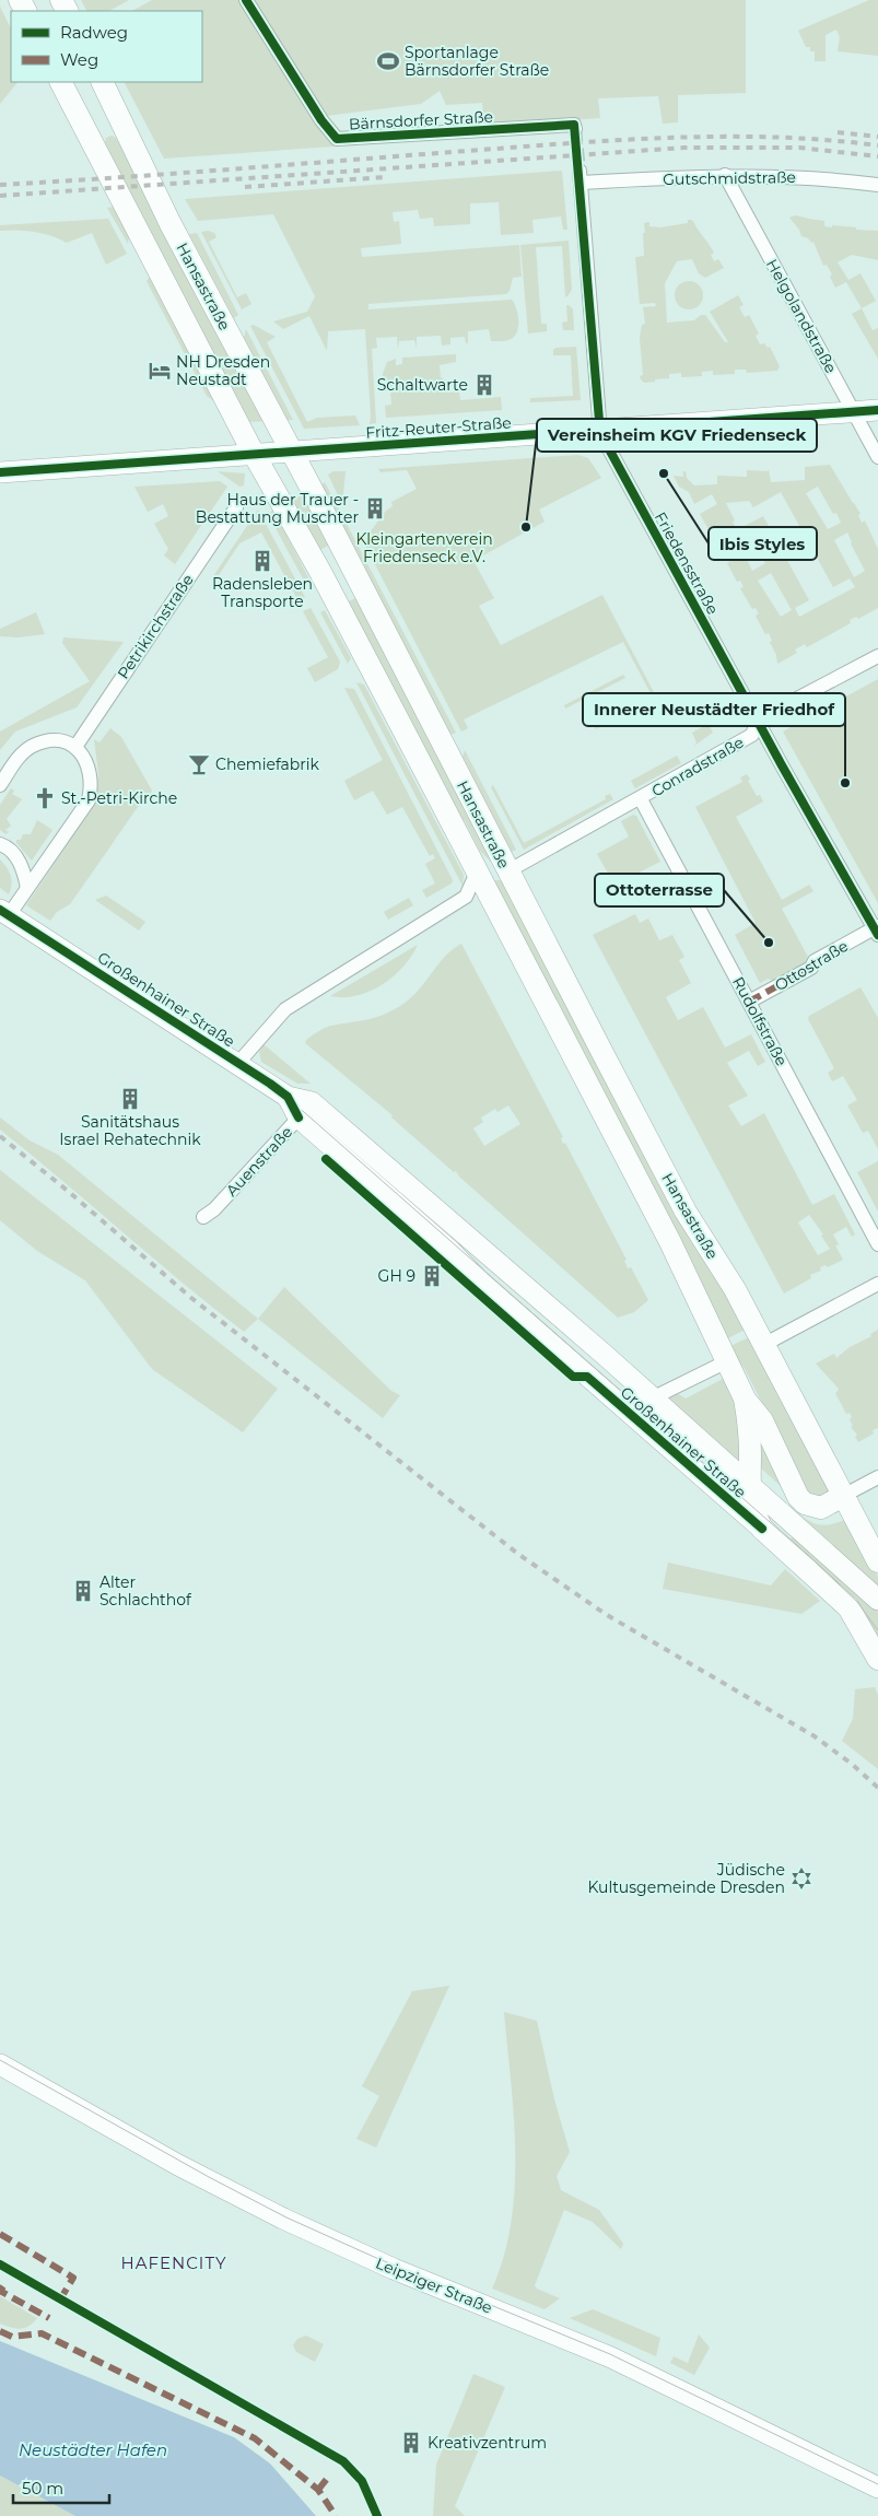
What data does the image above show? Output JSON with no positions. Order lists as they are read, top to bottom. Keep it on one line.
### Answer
{"streets":{"main road":["Hansastraße","Fritz-Reuter-Straße","Großenhainer Straße","Leipziger Straße"],"street":["Bärnsdorfer Straße","Gutschmidstraße","Helgolandstraße","Friedensstraße","Petrikirchstraße","Conradstraße","Ottostraße","Rudolfstraße","Auenstraße"]},"crossings":[["Gutschmidstraße","Helgolandstraße"],["Gutschmidstraße","Friedensstraße"],["Hansastraße","Fritz-Reuter-Straße"],["Hansastraße","Conradstraße"],["Hansastraße","Großenhainer Straße"],["Helgolandstraße","Fritz-Reuter-Straße"],["Fritz-Reuter-Straße","Friedensstraße"],["Friedensstraße","Conradstraße"],["Friedensstraße","Ottostraße"],["Conradstraße","Rudolfstraße"],["Ottostraße","Rudolfstraße"],["Großenhainer Straße","Auenstraße"]],"districts":["HAFENCITY"],"water":["Neustädter Hafen"],"parks":["Kleingartenverein Friedenseck e.V."],"places":{"sports":["Sportanlage Bärnsdorfer Straße"],"hotel":["NH Dresden Neustadt"],"building":["Schaltwarte","Haus der Trauer - Bestattung Muschter","Radensleben Transporte","Sanitätshaus Israel Rehatechnik","GH 9","Alter Schlachthof","Kreativzentrum"],"other":["Ibis Styles","Vereinsheim KGV Friedenseck","Innerer Neustädter Friedhof","Ottoterrasse"],"bar":["Chemiefabrik"],"church":["St.-Petri-Kirche"],"synagogue":["Jüdische Kultusgemeinde Dresden"]},"legend":["Radweg","Weg"],"scale_bar":"50 m"}
